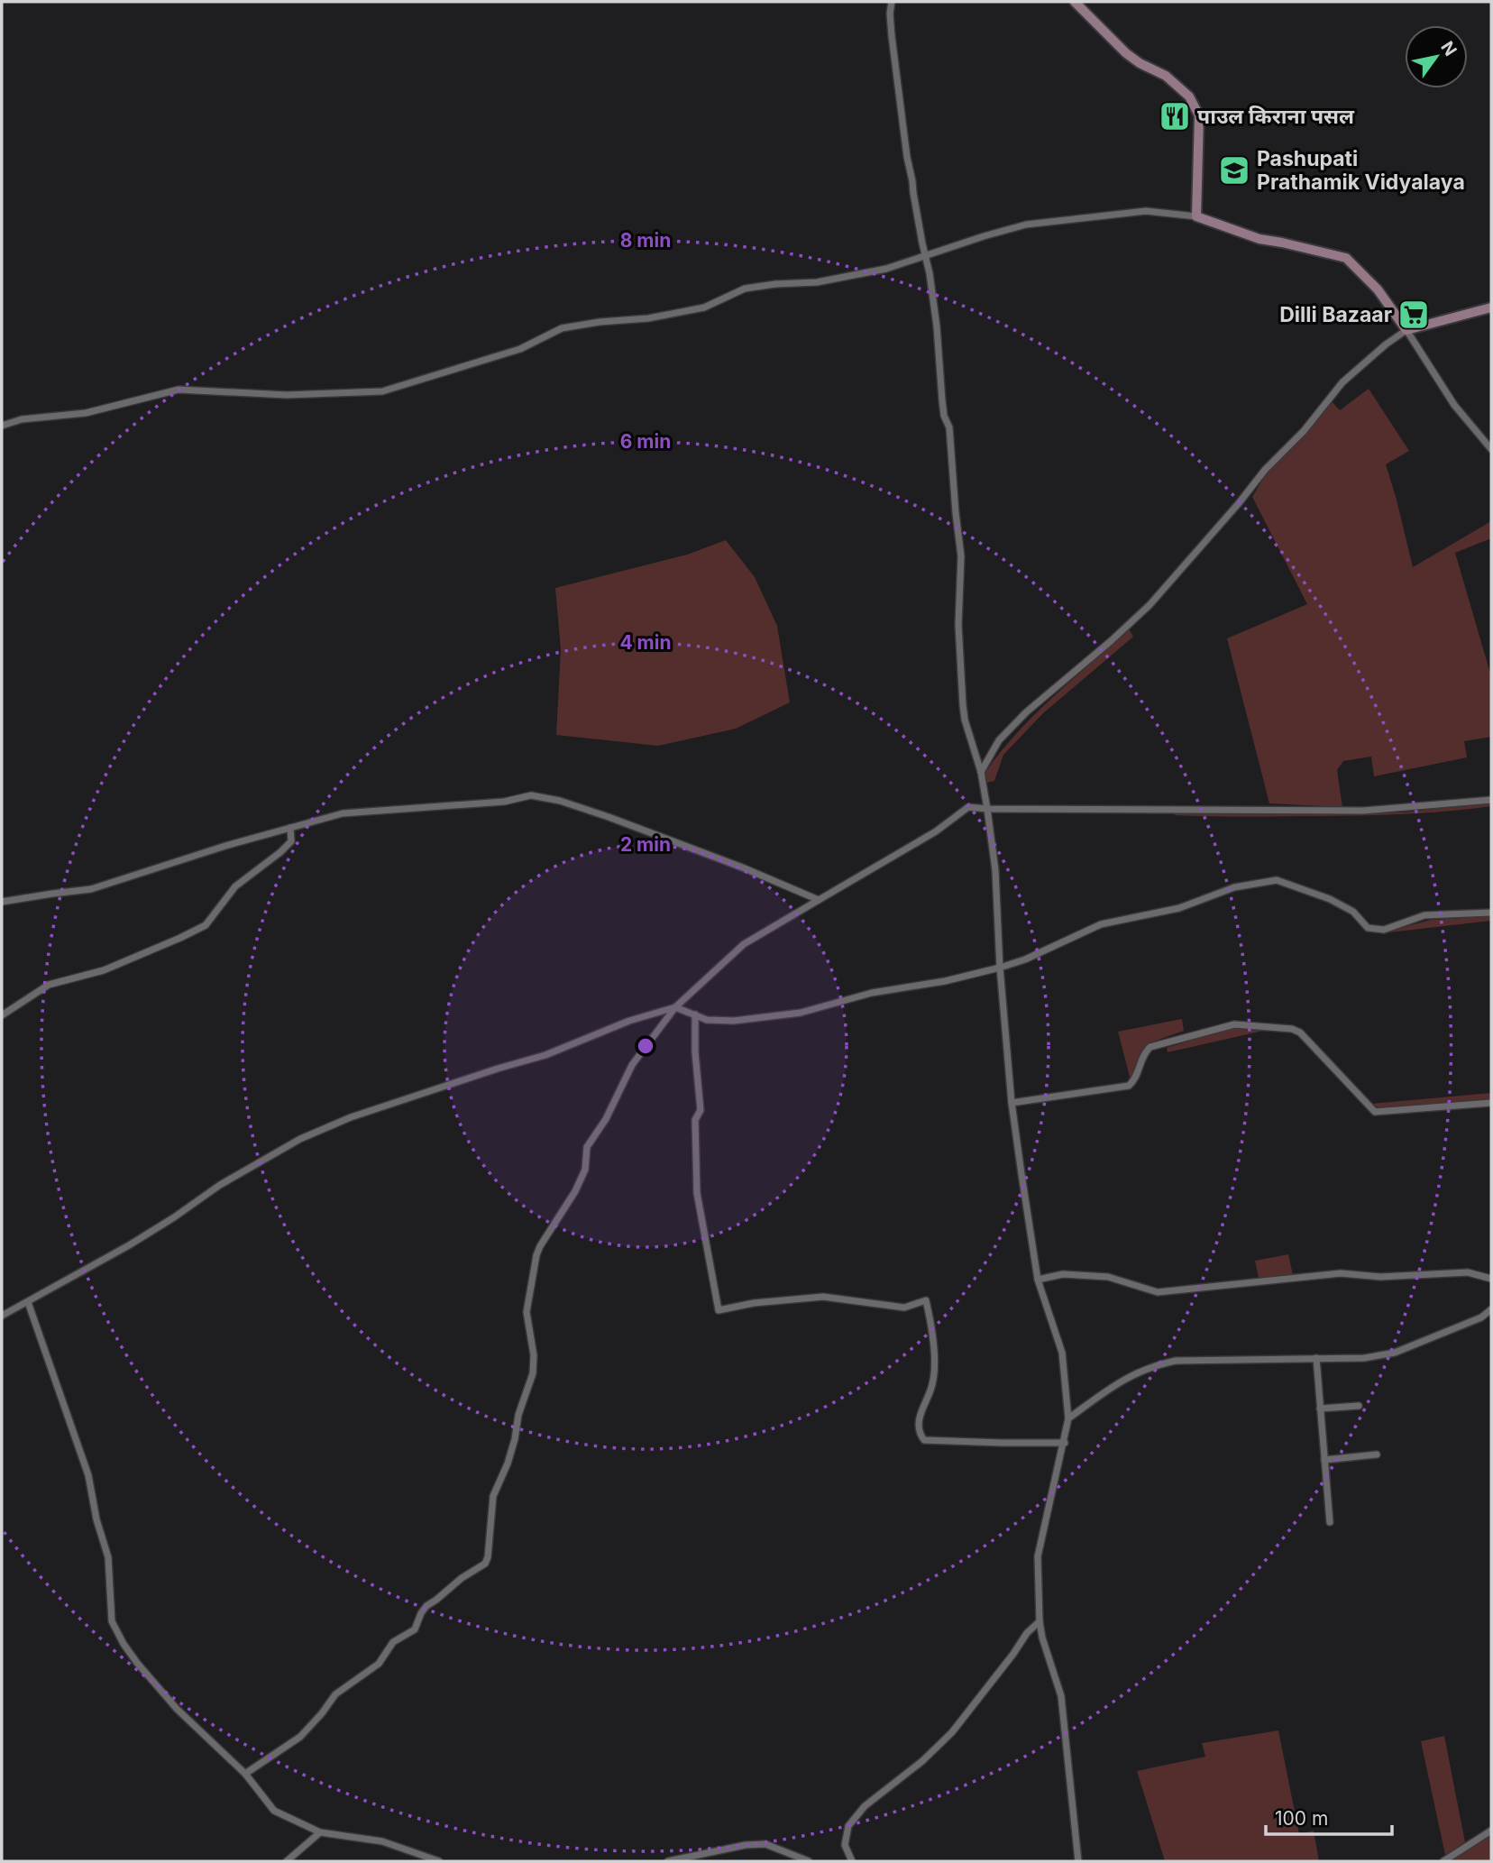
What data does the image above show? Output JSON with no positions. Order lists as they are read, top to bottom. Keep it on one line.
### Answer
{"places":{"restaurant":["पाउल किराना पसल"],"school or university":["Pashupati Prathamik Vidyalaya"],"supermarket":["Dilli Bazaar"]},"scale_bar":"100 m","north":"top right","rings":["8 min","6 min","4 min","2 min"]}
